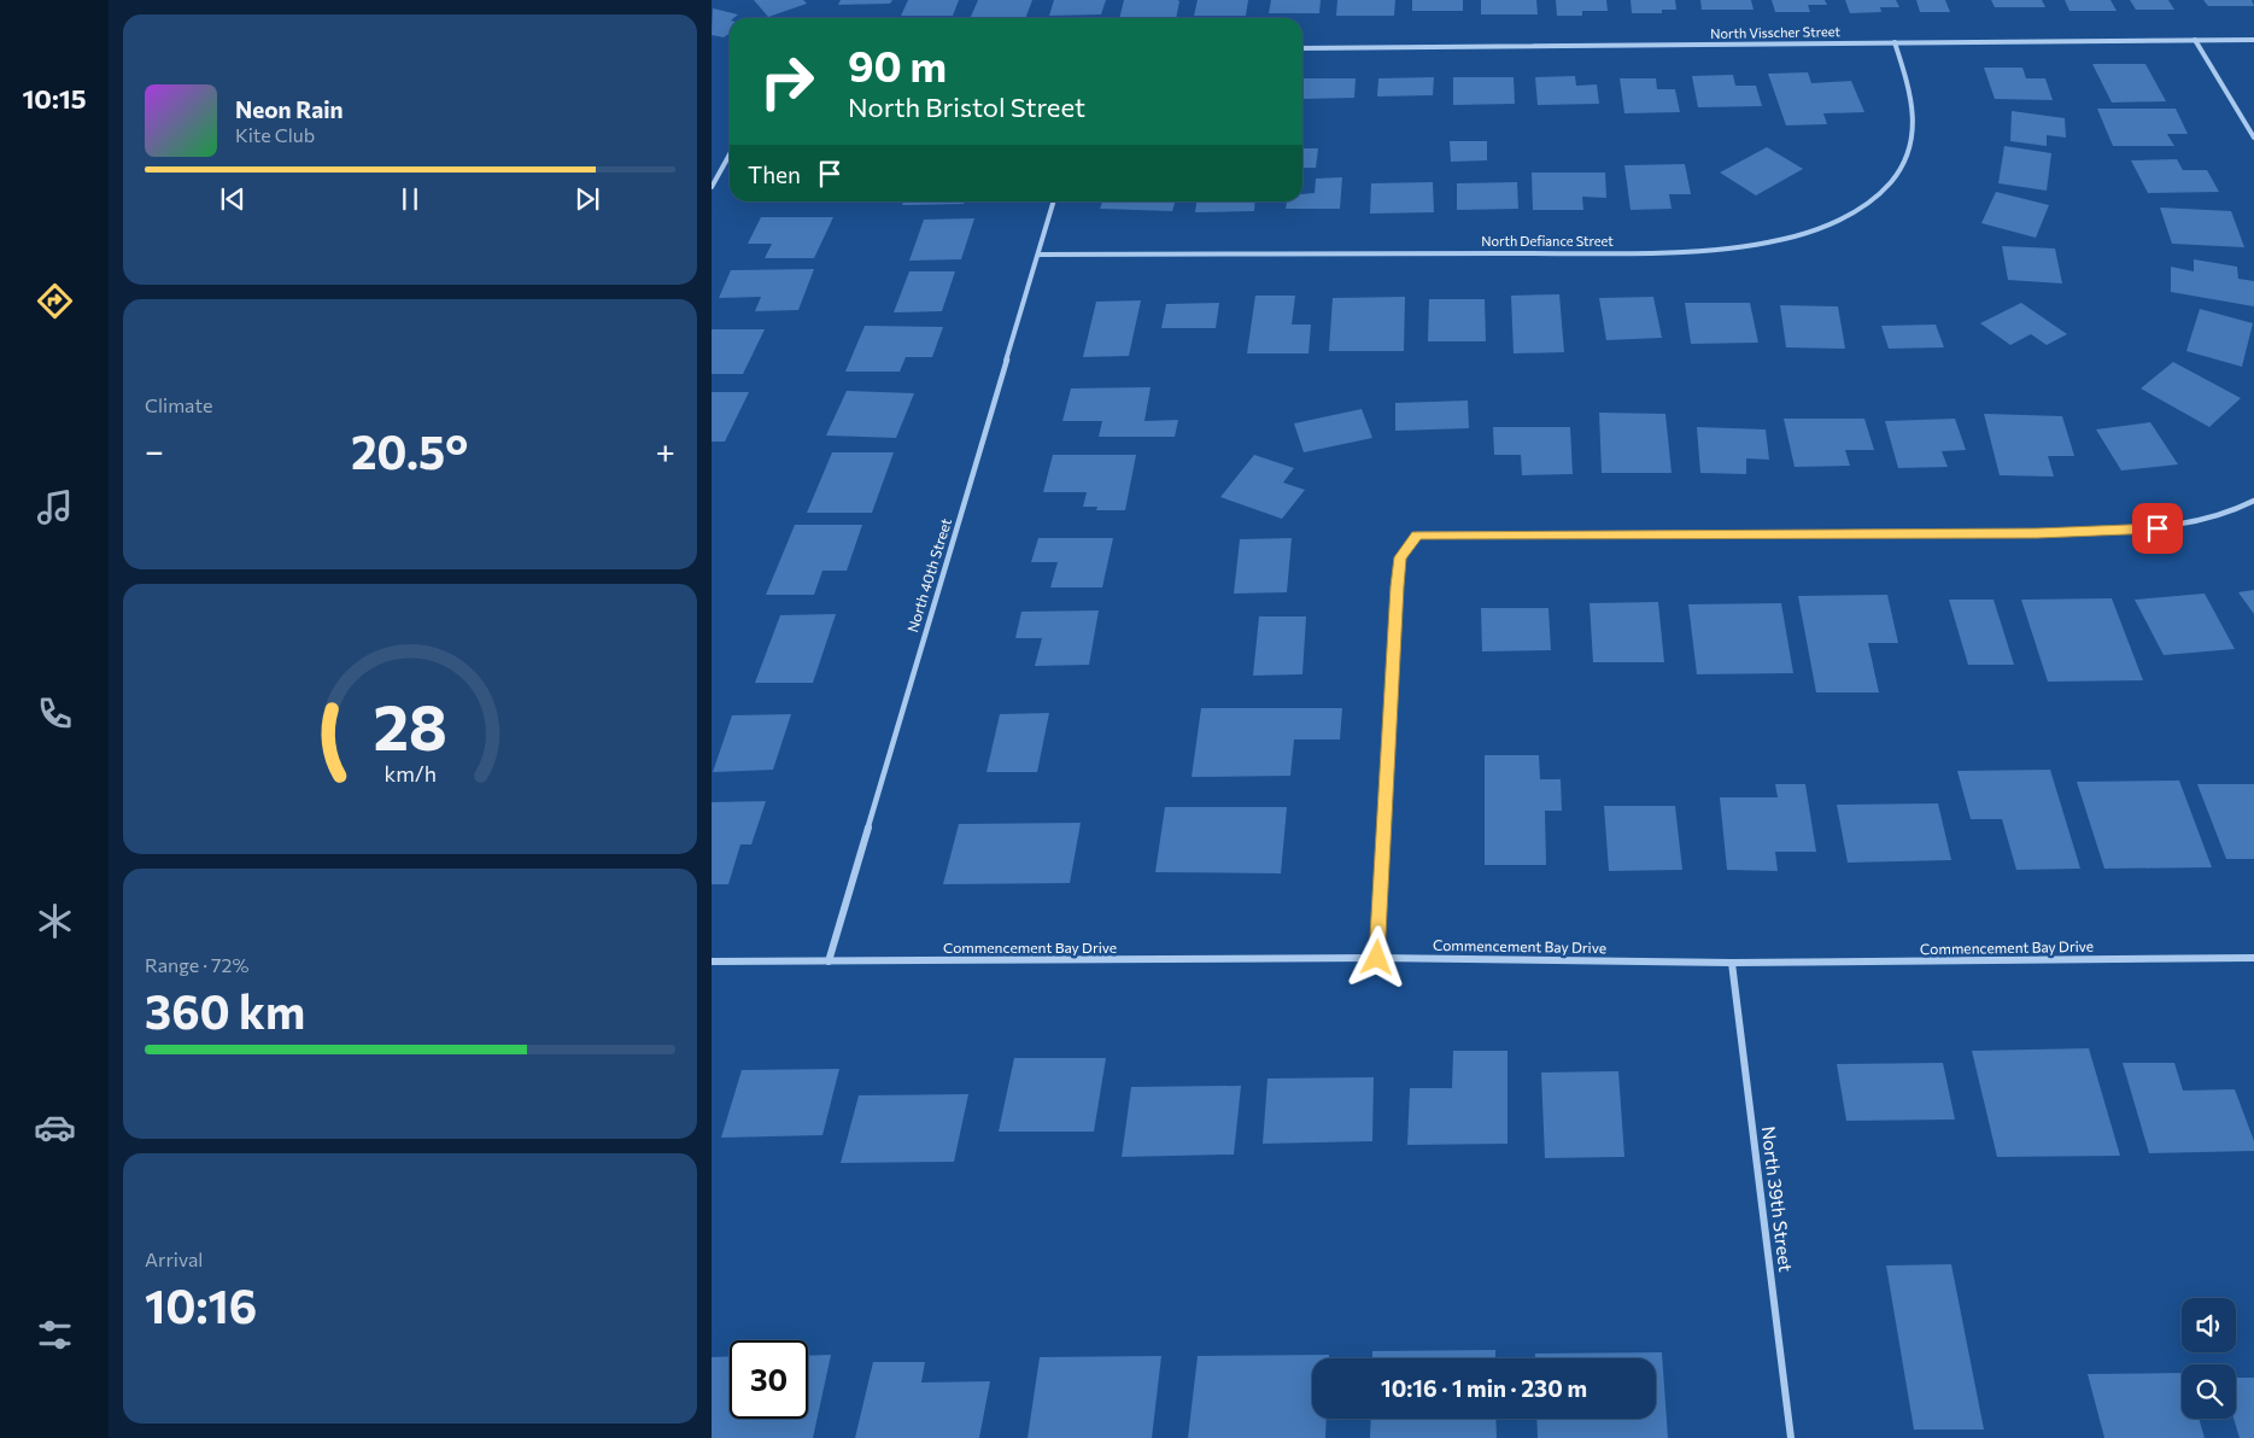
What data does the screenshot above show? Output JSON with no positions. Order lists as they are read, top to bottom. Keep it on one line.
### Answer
{"streets":{"street":["North Visscher Street","North Defiance Street","North 40th Street","Commencement Bay Drive","North 39th Street"]},"crossings":[["North Visscher Street","North Defiance Street"],["North Defiance Street","North 40th Street"],["North 40th Street","Commencement Bay Drive"],["Commencement Bay Drive","North 39th Street"]],"page":{"tabs":"10:15","turn":["90 m","North Bristol Street"],"song":["Neon Rain","Kite Club"],"then":"Then","tile":["Climate",["Range · 72%","360 km"],["Arrival","10:16"]],"heat":["−","20.5°","+"],"limit":"30","trip":"10:16 · 1 min · 230 m","gauge":["28","km/h"]}}
